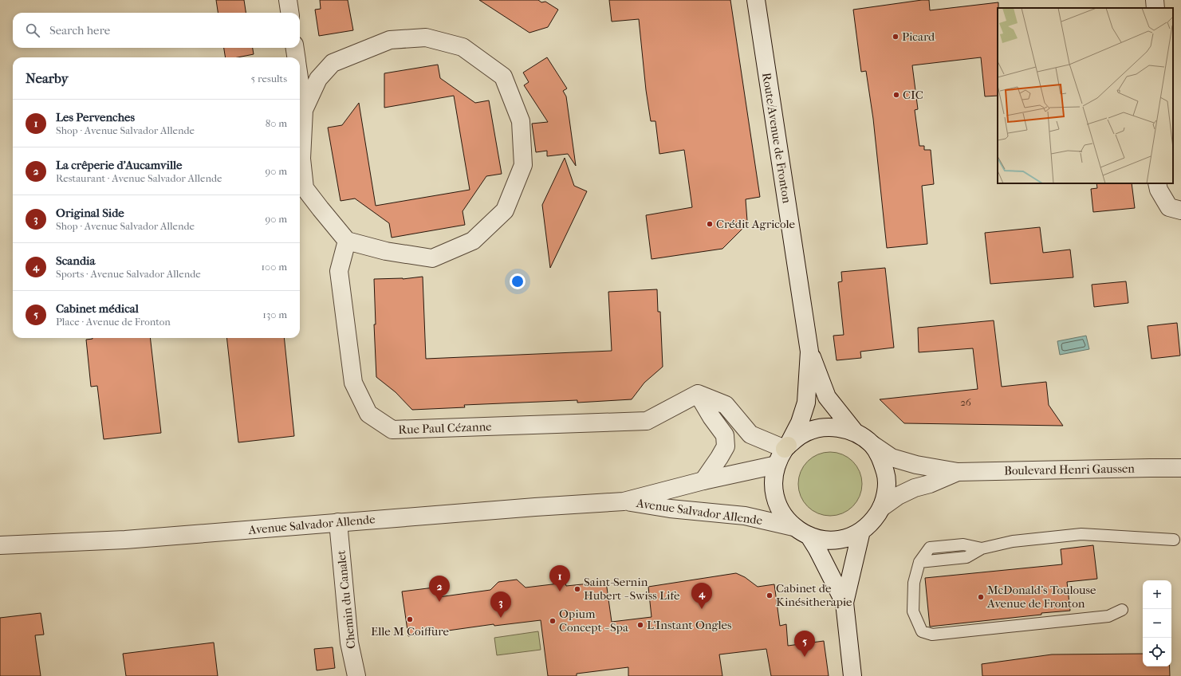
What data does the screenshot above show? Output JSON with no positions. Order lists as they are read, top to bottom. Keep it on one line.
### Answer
{"streets":{"street":["Route/Avenue de Fronton","Rue Paul Cézanne","Boulevard Henri Gaussen","Avenue Salvador Allende","Chemin du Canalet"]},"crossings":[["Boulevard Henri Gaussen","Avenue Salvador Allende"],["Avenue Salvador Allende","Chemin du Canalet"]],"places":["Picard","CIC","Crédit Agricole","Saint-Sernin Hubert - Swiss Life","Cabinet de Kinésitherapie","McDonald's Toulouse Avenue de Fronton","Elle M Coiffure","Opium Concept - Spa","L'Instant Ongles"],"house_numbers":["26"],"page":{"search":"Search here","heading":["Nearby","5 results"],"list":[{"mark":"1","name":"Les Pervenches","note":"Shop · Avenue Salvador Allende","value":"80 m"},{"mark":"2","name":"La crêperie d'Aucamville","note":"Restaurant · Avenue Salvador Allende","value":"90 m"},{"mark":"3","name":"Original Side","note":"Shop · Avenue Salvador Allende","value":"90 m"},{"mark":"4","name":"Scandia","note":"Sports · Avenue Salvador Allende","value":"100 m"},{"mark":"5","name":"Cabinet médical","note":"Place · Avenue de Fronton","value":"130 m"}],"pins":["1","2","4","3","5"],"map_buttons":["+","−"]}}
